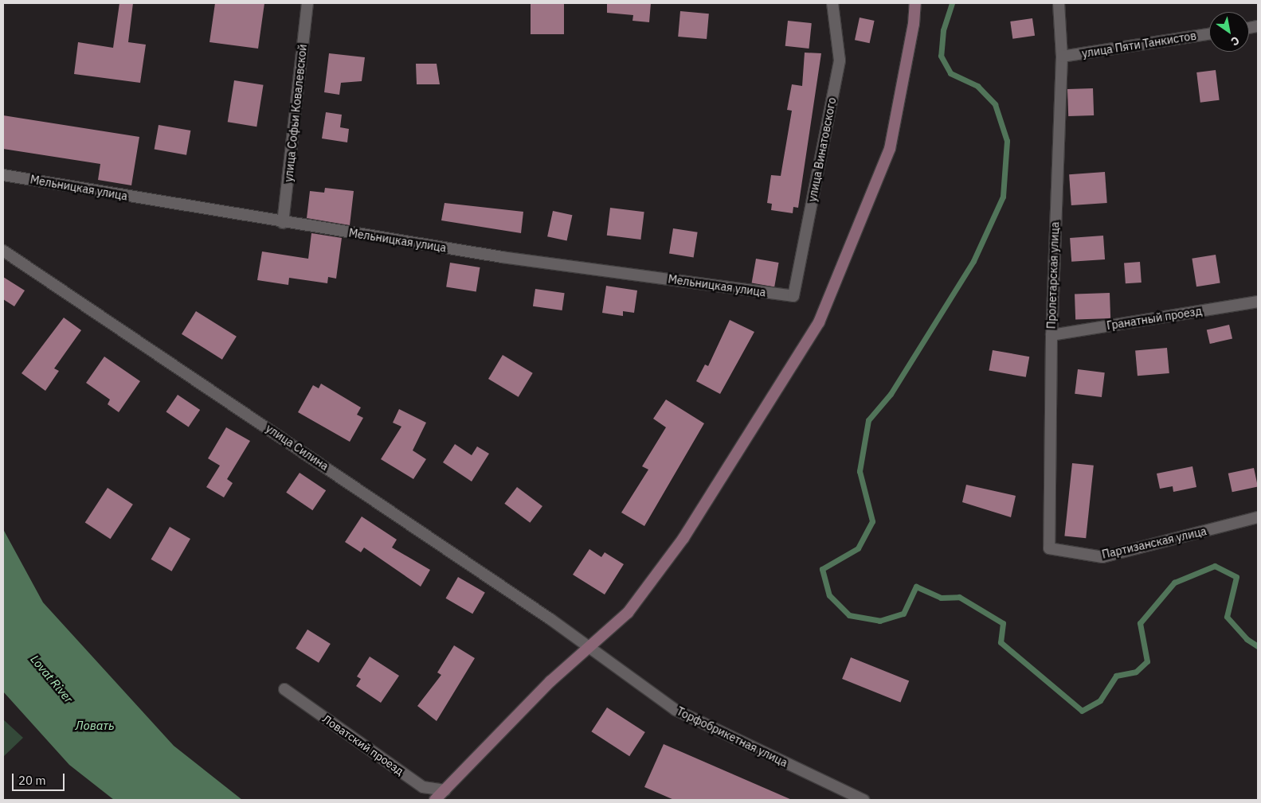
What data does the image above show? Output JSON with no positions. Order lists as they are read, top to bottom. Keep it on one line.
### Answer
{"streets":{"street":["улица Пяти Танкистов","улица Софьи Ковалевской","улица Винатовского","Мельницкая улица","Пролетарская улица","Гранатный проезд","улица Силина","Партизанская улица","Торфобрикетная улица","Ловатский проезд"]},"crossings":[["улица Пяти Танкистов","Пролетарская улица"],["улица Софьи Ковалевской","Мельницкая улица"],["улица Винатовского","Мельницкая улица"],["Пролетарская улица","Гранатный проезд"],["Пролетарская улица","Партизанская улица"],["улица Силина","Торфобрикетная улица"]],"water":["Lovat River","Ловать"],"scale_bar":"20 m","north":"bottom right"}
